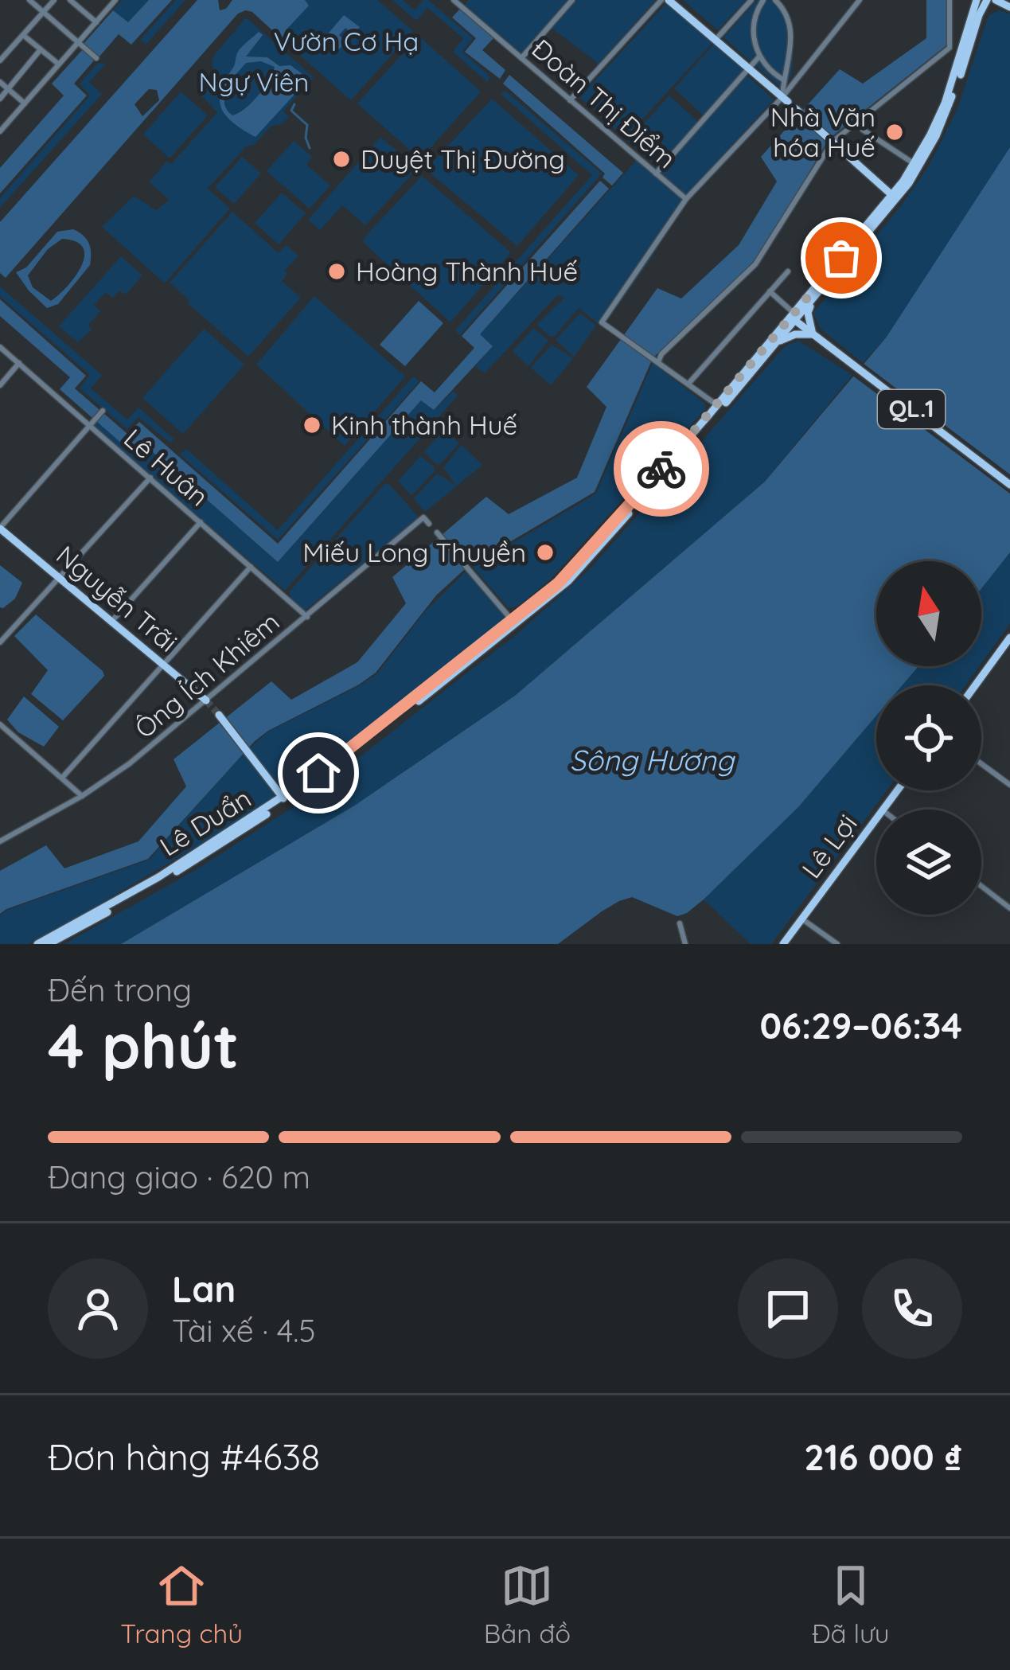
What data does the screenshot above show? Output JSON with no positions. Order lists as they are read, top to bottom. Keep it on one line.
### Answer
{"streets":{"main road":["QL.1","Nguyễn Trãi","Lê Duẩn","Lê Lợi"],"street":["Đoàn Thị Điểm","Lê Huân","Ông Ích Khiêm"]},"crossings":[["QL.1","Lê Duẩn"],["Lê Huân","Ông Ích Khiêm"],["Nguyễn Trãi","Ông Ích Khiêm"]],"water":["Sông Hương"],"parks":["Vườn Cơ Hạ","Ngự Viên"],"places":["Nhà Văn hóa Huế","Duyệt Thị Đường","Hoàng Thành Huế","Kinh thành Huế","Miếu Long Thuyền"],"north":"top","page":{"heading":["4 phút","Đến trong","06:29–06:34"],"panel":["Lan","Tài xế · 4.5","Đơn hàng #4638","216 000 ₫"],"bar":"Đang giao · 620 m","tabs":["Trang chủ","Bản đồ","Đã lưu"]}}
